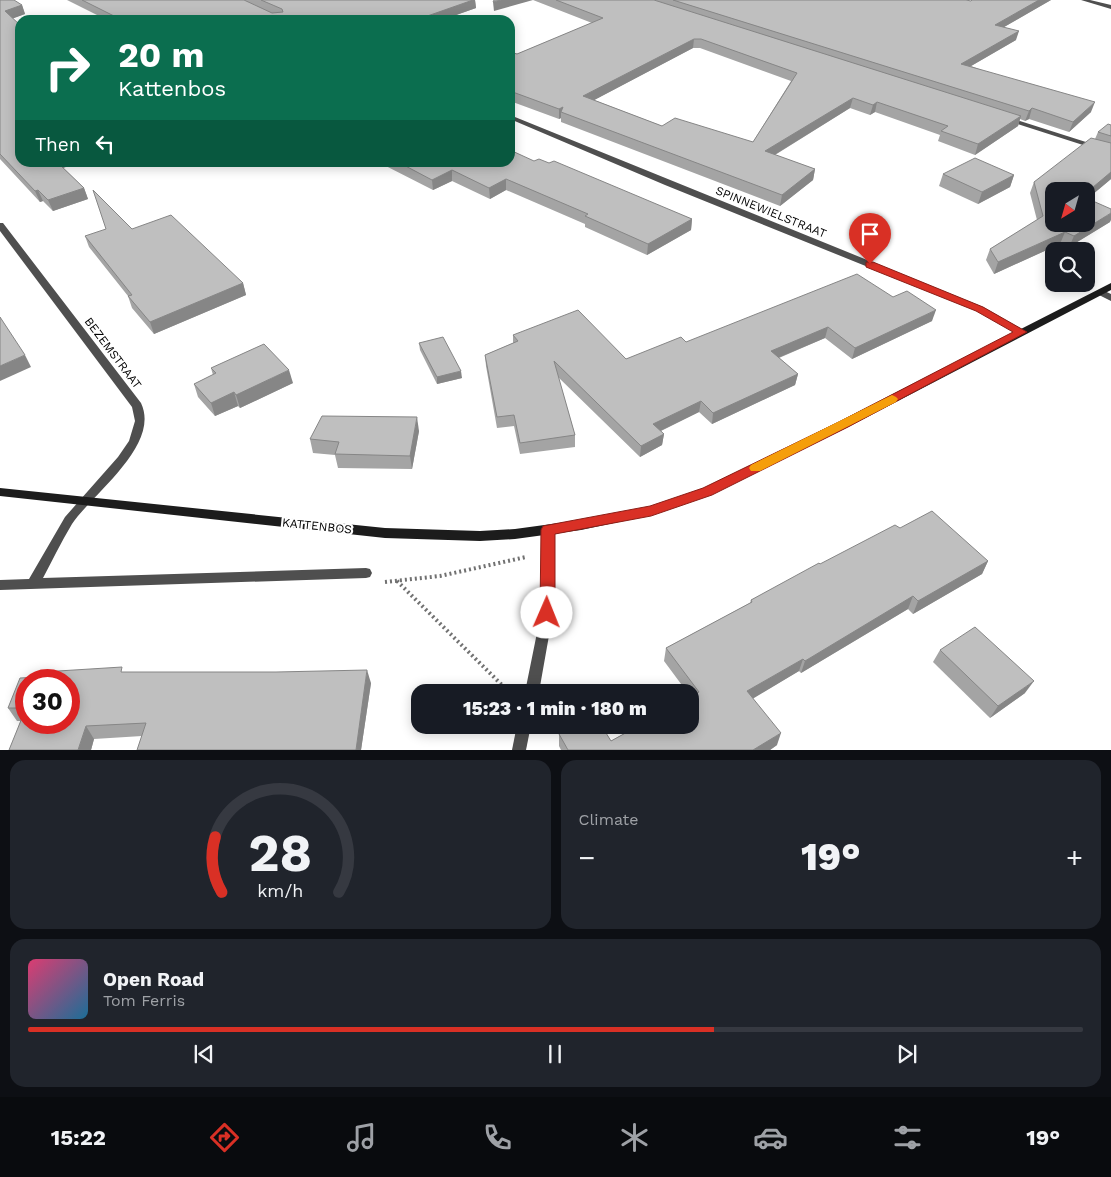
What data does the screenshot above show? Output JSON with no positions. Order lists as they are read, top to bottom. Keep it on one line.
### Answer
{"streets":{"main road":["KATTENBOS"],"street":["SPINNEWIELSTRAAT","BEZEMSTRAAT"]},"crossings":[["SPINNEWIELSTRAAT","KATTENBOS"],["BEZEMSTRAAT","KATTENBOS"]],"north":"bottom left","page":{"turn":["20 m","Kattenbos"],"then":"Then","limit":"30","trip":"15:23 · 1 min · 180 m","tile":"Climate","heat":["−","19°","+"],"song":["Open Road","Tom Ferris"],"tabs":["15:22","19°"],"gauge":["28","km/h"]}}
